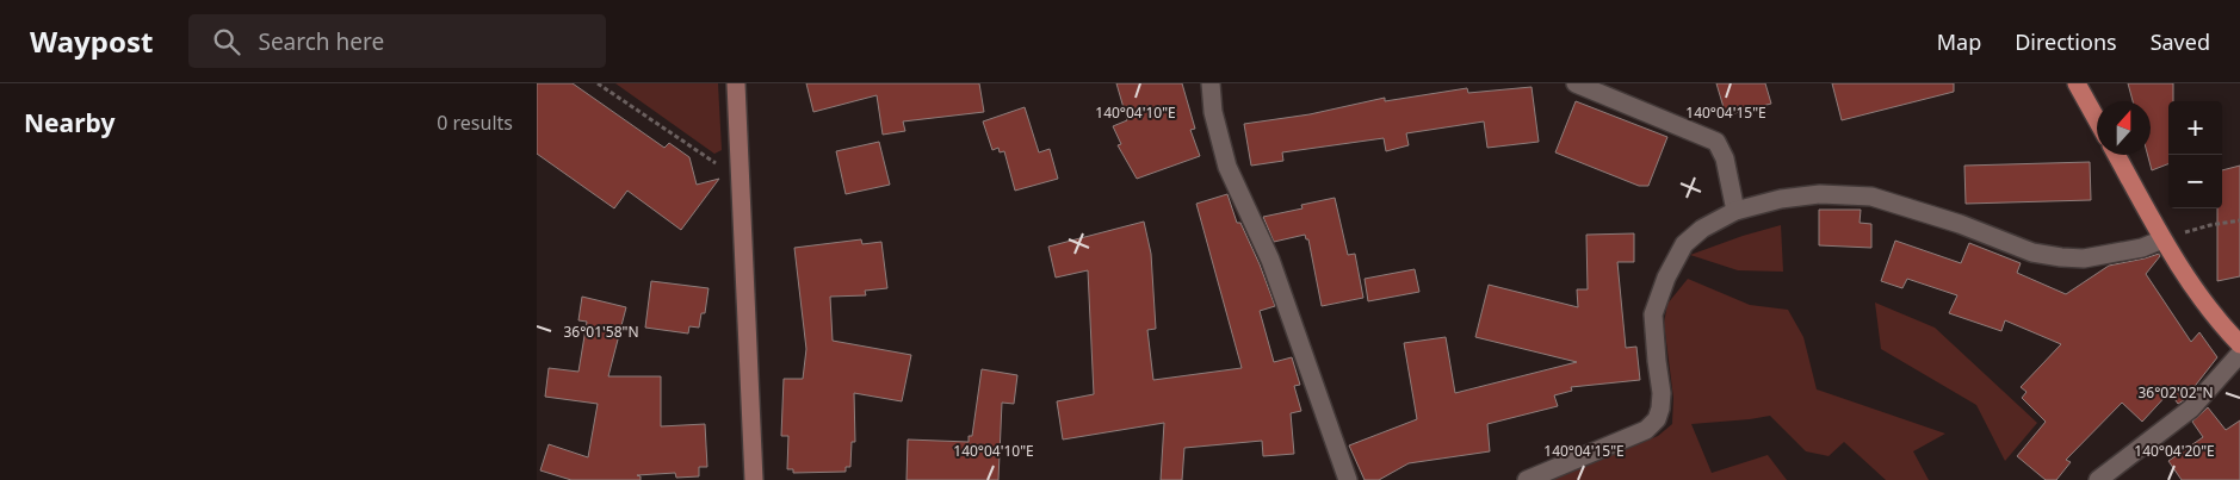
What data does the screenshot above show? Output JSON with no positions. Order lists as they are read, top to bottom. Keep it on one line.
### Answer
{"north":"top","page":{"header":"Waypost","search":"Search here","nav":["Map","Directions","Saved"],"heading":["Nearby","0 results"],"map_buttons":["+","−"]},"coordinates":["140°04'10\"E","140°04'15\"E","36°01'58\"N","36°02'02\"N","140°04'20\"E"]}
